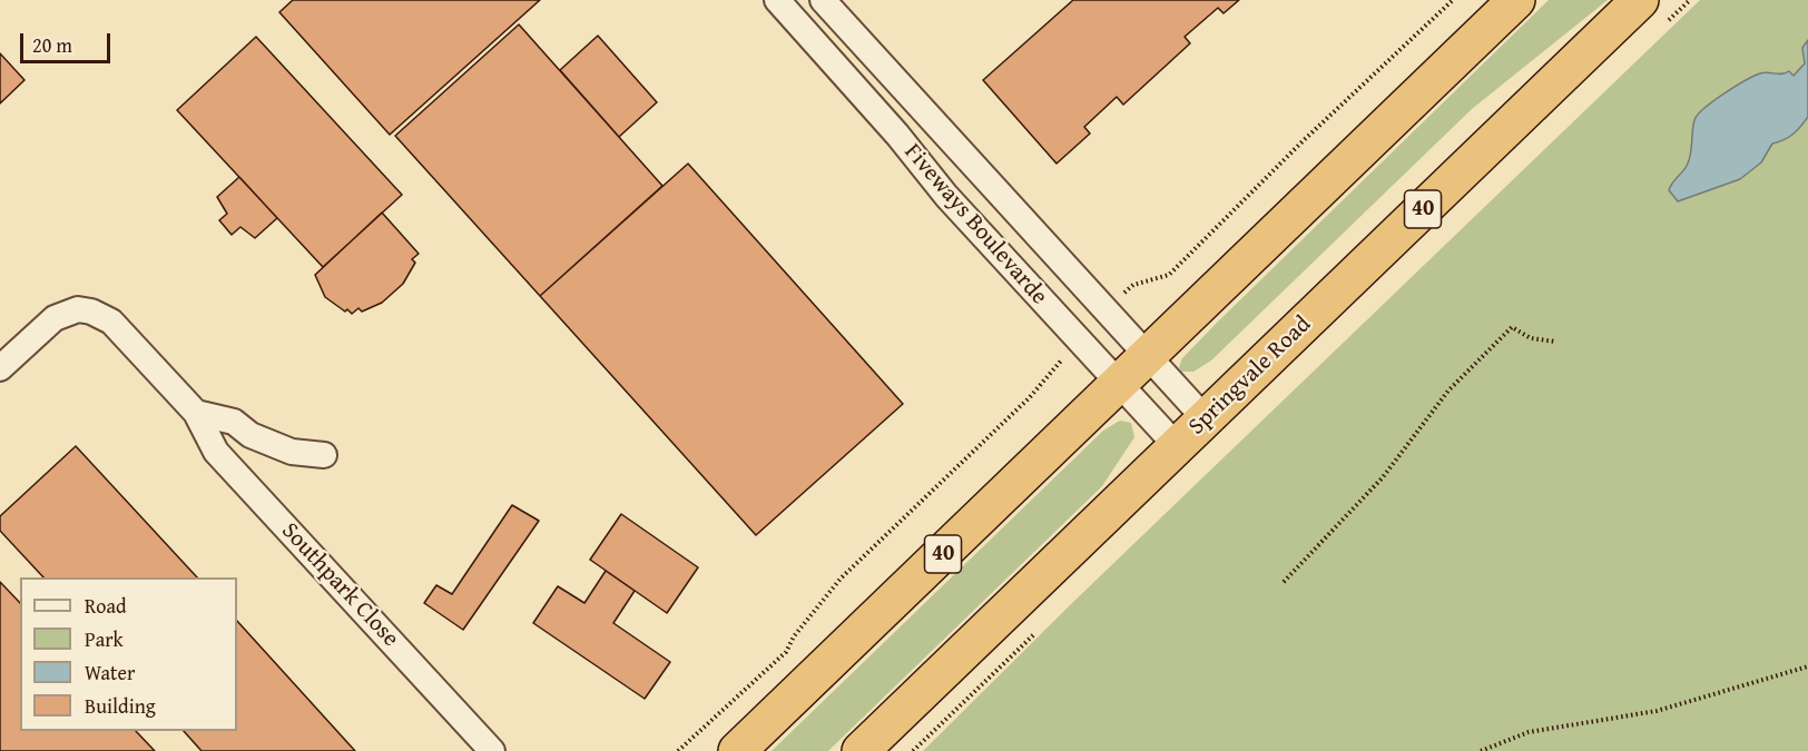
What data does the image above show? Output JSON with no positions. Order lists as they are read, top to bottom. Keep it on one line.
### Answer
{"streets":{"highway":["40","Springvale Road"],"street":["Fiveways Boulevarde","Southpark Close"]},"crossings":[["40","Fiveways Boulevarde"],["Fiveways Boulevarde","Springvale Road"]],"legend":["Road","Park","Water","Building"],"scale_bar":"20 m"}
